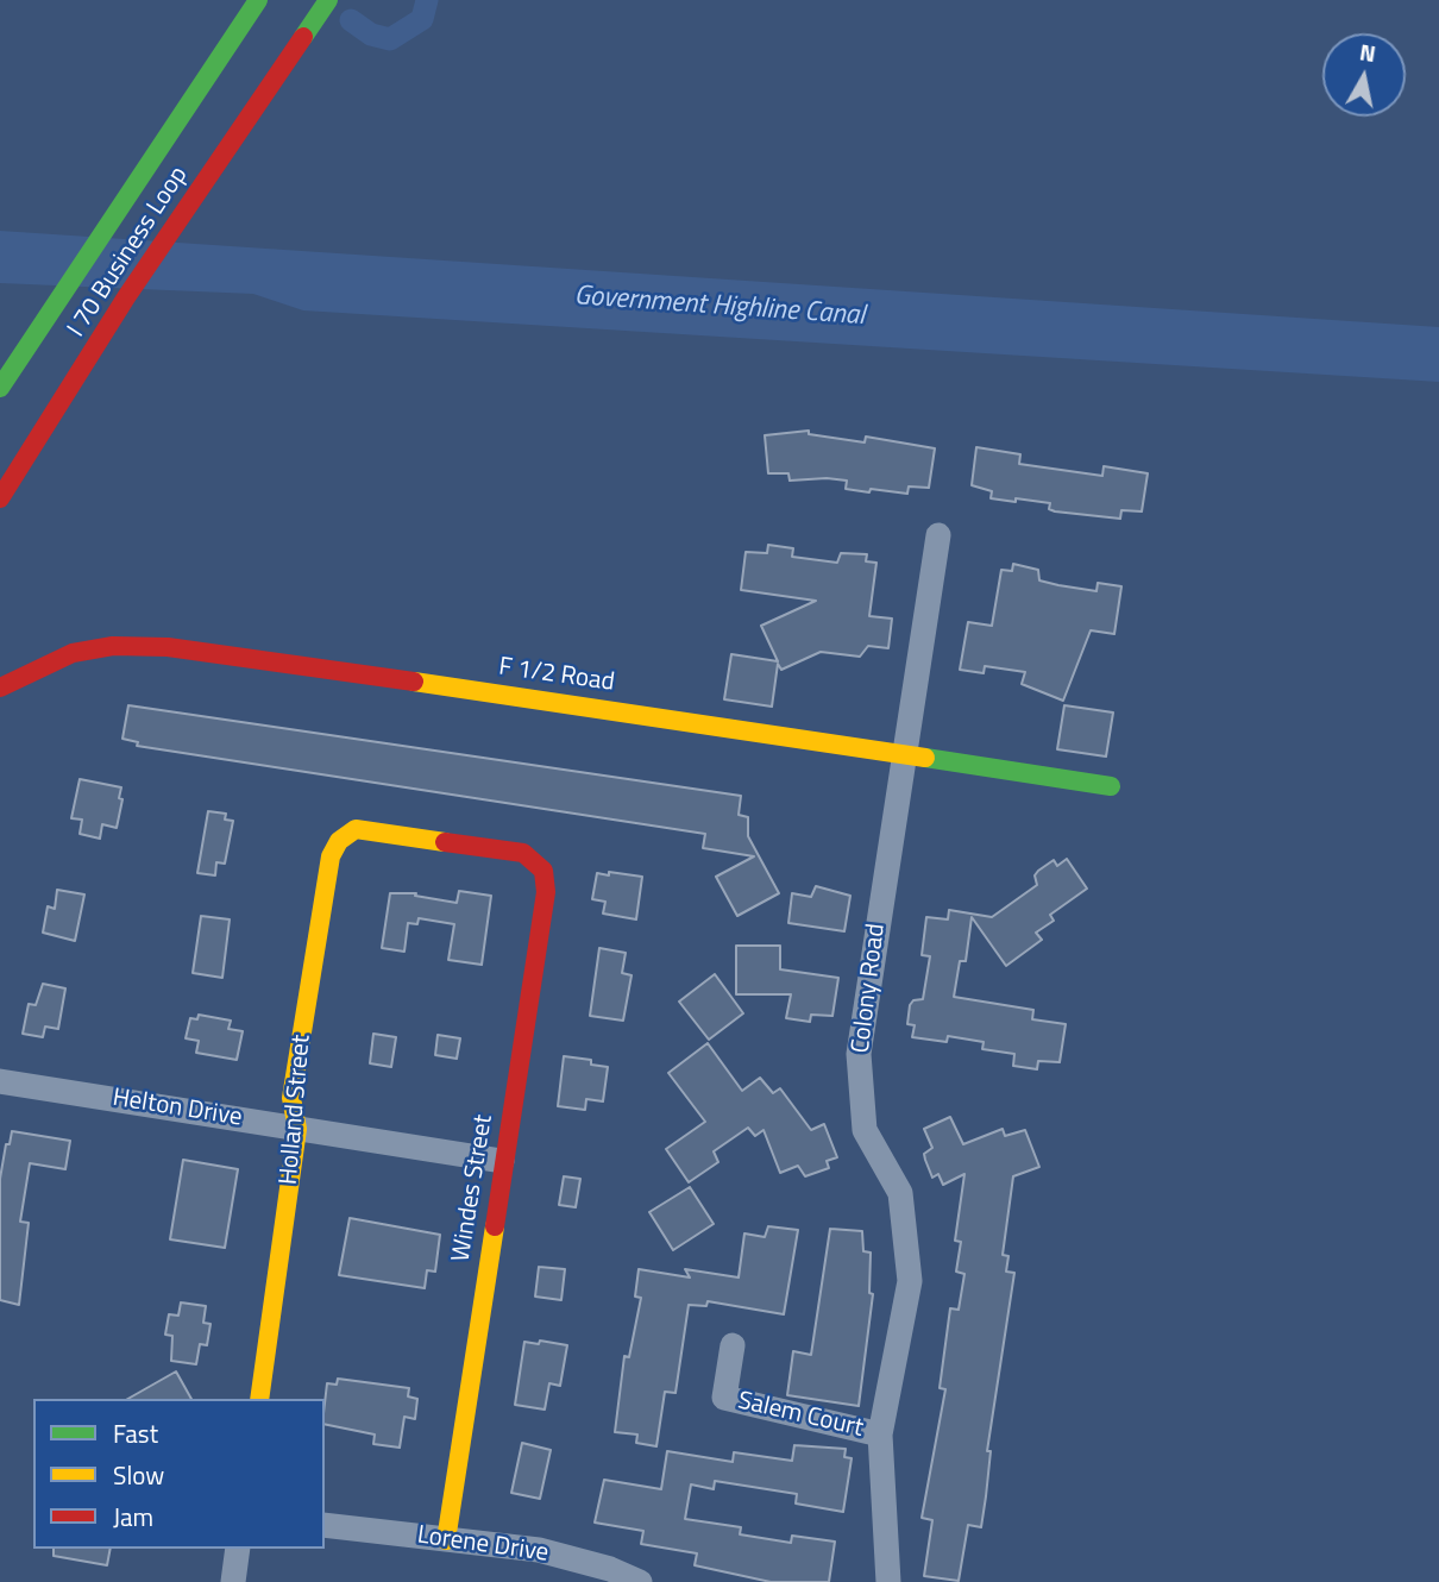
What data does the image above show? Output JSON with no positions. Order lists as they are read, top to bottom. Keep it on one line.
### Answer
{"streets":{"main road":["I 70 Business Loop","F 1/2 Road","Holland Street","Windes Street"],"street":["Colony Road","Helton Drive","Salem Court","Lorene Drive"]},"crossings":[["F 1/2 Road","Colony Road"],["Colony Road","Salem Court"],["Helton Drive","Holland Street"],["Helton Drive","Windes Street"],["Holland Street","Windes Street"],["Windes Street","Lorene Drive"]],"water":["Government Highline Canal"],"legend":["Fast","Slow","Jam"],"north":"top"}
